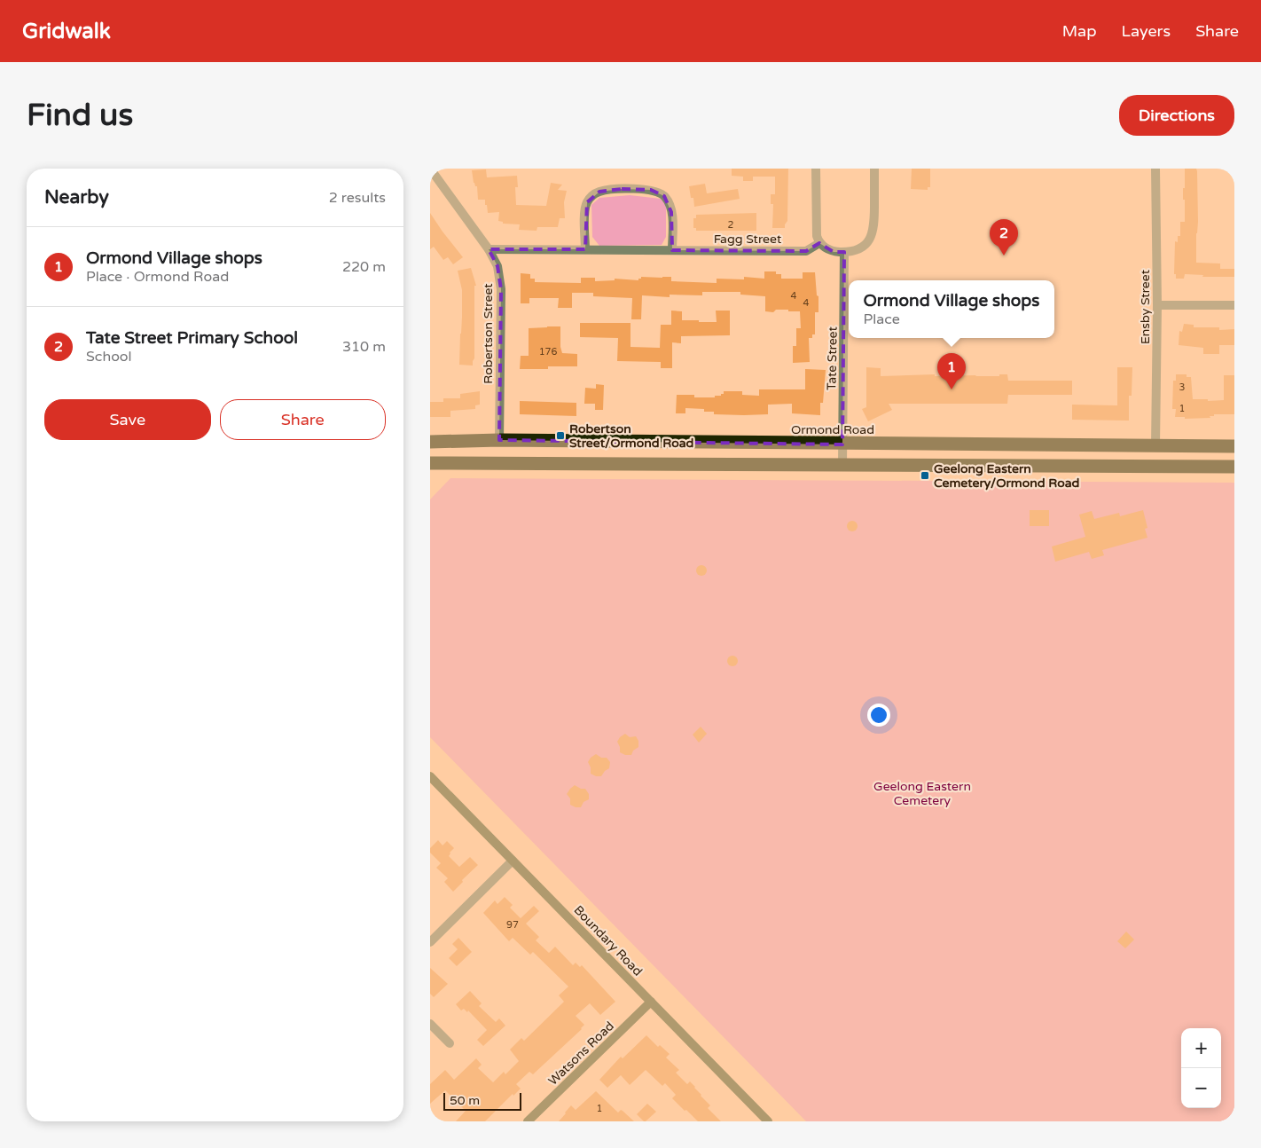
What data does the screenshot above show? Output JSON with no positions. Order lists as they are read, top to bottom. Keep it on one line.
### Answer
{"streets":{"highway":["Ormond Road"],"main road":["Boundary Road","Watsons Road"],"street":["Fagg Street","Ensby Street","Robertson Street","Tate Street"]},"crossings":[["Fagg Street","Robertson Street"],["Ensby Street","Ormond Road"],["Robertson Street","Ormond Road"],["Tate Street","Ormond Road"],["Boundary Road","Watsons Road"]],"parks":["Geelong Eastern Cemetery"],"places":{"transit":["Robertson Street/Ormond Road","Geelong Eastern Cemetery/Ormond Road"]},"house_numbers":["2","4","4","176","3","1","97","1"],"scale_bar":"50 m","page":{"header":"Gridwalk","nav":["Map","Layers","Share"],"buttons":["Directions",["Save","Share"]],"title":"Find us","heading":["Nearby","2 results"],"pins":["2","1"],"list":[{"mark":"1","name":"Ormond Village shops","note":"Place · Ormond Road","value":"220 m"},{"mark":"2","name":"Tate Street Primary School","note":"School","value":"310 m"}],"popup":["Ormond Village shops","Place"],"map_buttons":["+","−"],"scale":"50 m"}}
